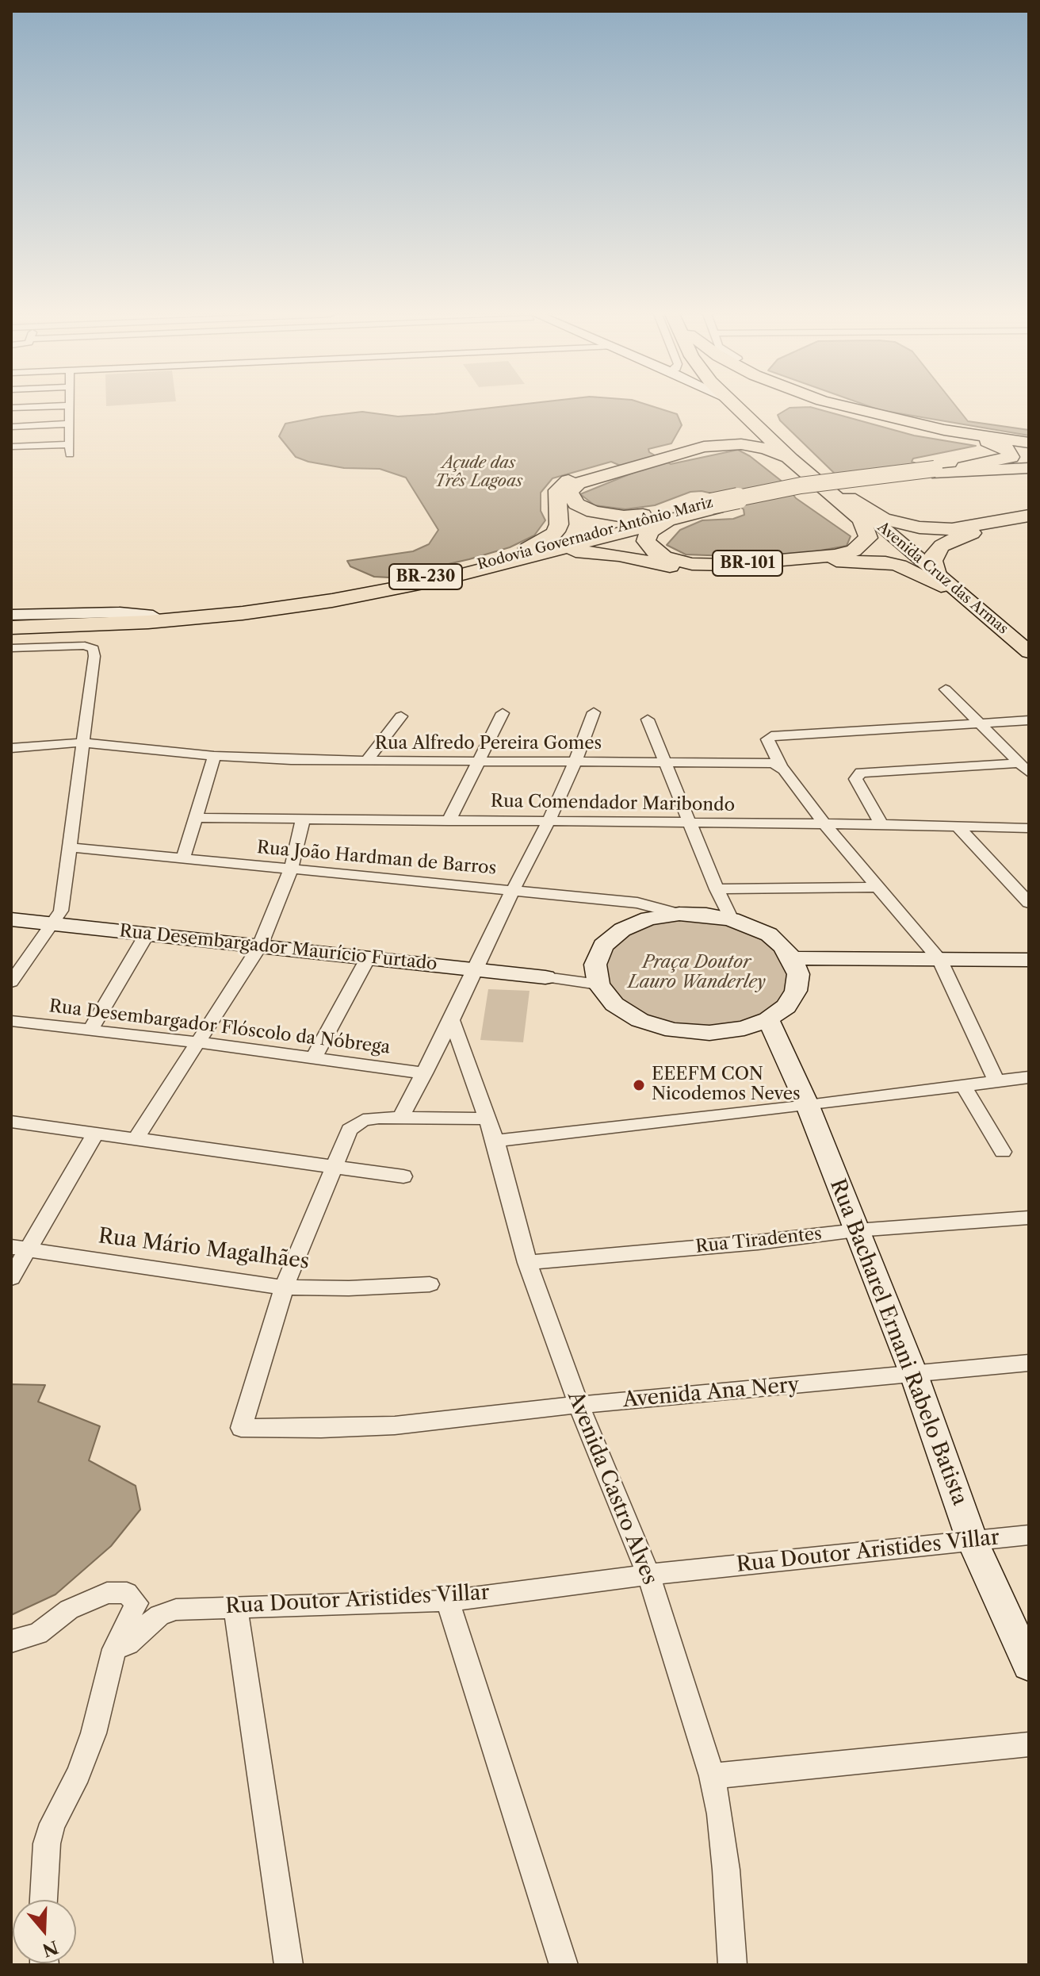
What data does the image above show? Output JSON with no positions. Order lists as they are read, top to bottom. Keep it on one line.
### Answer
{"streets":{"highway":["Rodovia Governador Antônio Mariz","BR-101","BR-230"],"main road":["Avenida Cruz das Armas"],"street":["Rua Alfredo Pereira Gomes","Rua Comendador Maribondo","Rua João Hardman de Barros","Rua Desembargador Maurício Furtado","Rua Desembargador Flóscolo da Nóbrega","Rua Tiradentes","Rua Mário Magalhães","Rua Bacharel Ernani Rabelo Batista","Avenida Ana Nery","Avenida Castro Alves","Rua Doutor Aristides Villar"]},"crossings":[["Rodovia Governador Antônio Mariz","BR-101"],["BR-101","Avenida Cruz das Armas"],["Rua João Hardman de Barros","Rua Desembargador Maurício Furtado"],["Rua João Hardman de Barros","Rua Bacharel Ernani Rabelo Batista"],["Rua Desembargador Maurício Furtado","Rua Bacharel Ernani Rabelo Batista"],["Rua Tiradentes","Rua Bacharel Ernani Rabelo Batista"],["Rua Tiradentes","Avenida Castro Alves"],["Rua Mário Magalhães","Avenida Ana Nery"],["Rua Bacharel Ernani Rabelo Batista","Avenida Ana Nery"],["Rua Bacharel Ernani Rabelo Batista","Rua Doutor Aristides Villar"],["Avenida Ana Nery","Avenida Castro Alves"],["Avenida Castro Alves","Rua Doutor Aristides Villar"]],"water":["Açude das Três Lagoas"],"parks":["Praça Doutor Lauro Wanderley"],"places":["EEEFM CON Nicodemos Neves"],"north":"bottom"}
